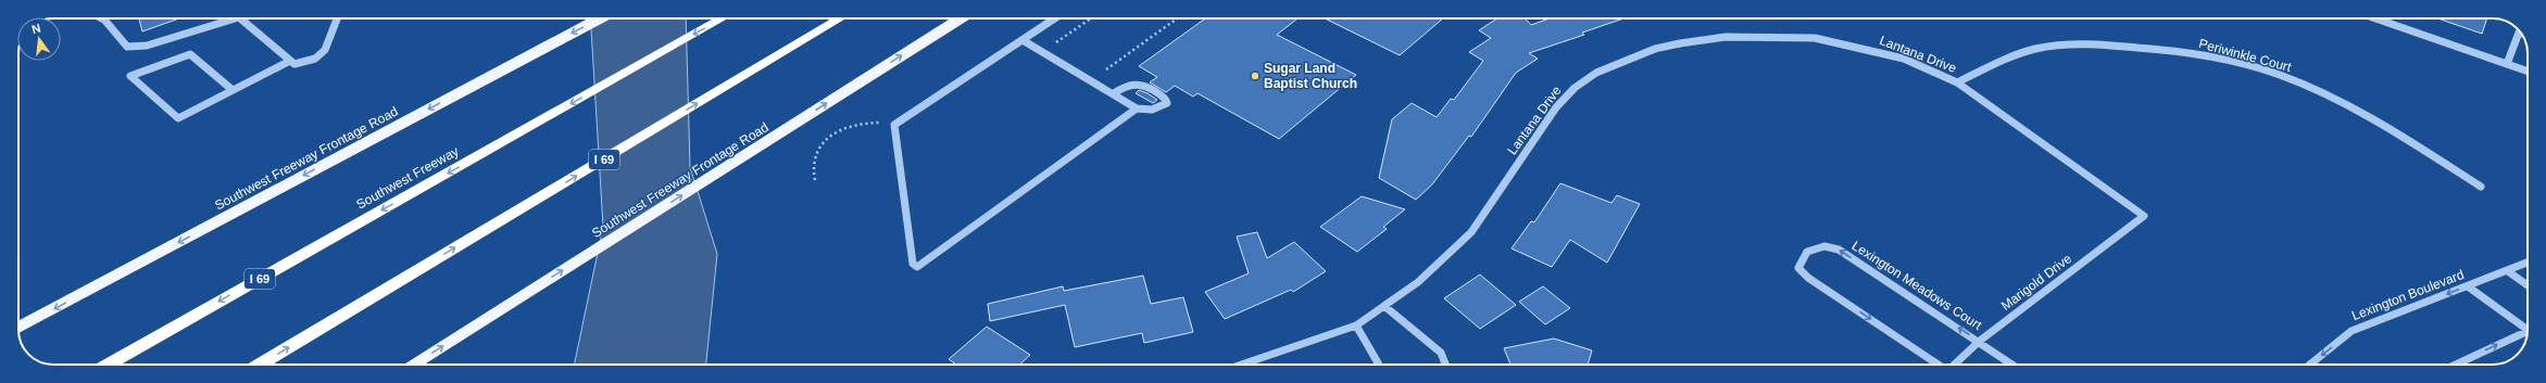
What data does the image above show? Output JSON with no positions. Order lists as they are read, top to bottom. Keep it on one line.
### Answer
{"streets":{"highway":["I 69","Southwest Freeway"],"main road":["Southwest Freeway Frontage Road"],"street":["Lantana Drive","Periwinkle Court","Marigold Drive","Lexington Meadows Court","Lexington Boulevard"]},"crossings":[["Lantana Drive","Periwinkle Court"],["Lantana Drive","Marigold Drive"],["Marigold Drive","Lexington Meadows Court"]],"one_way":["Lexington Boulevard"],"places":["Sugar Land Baptist Church"],"north":"top"}
